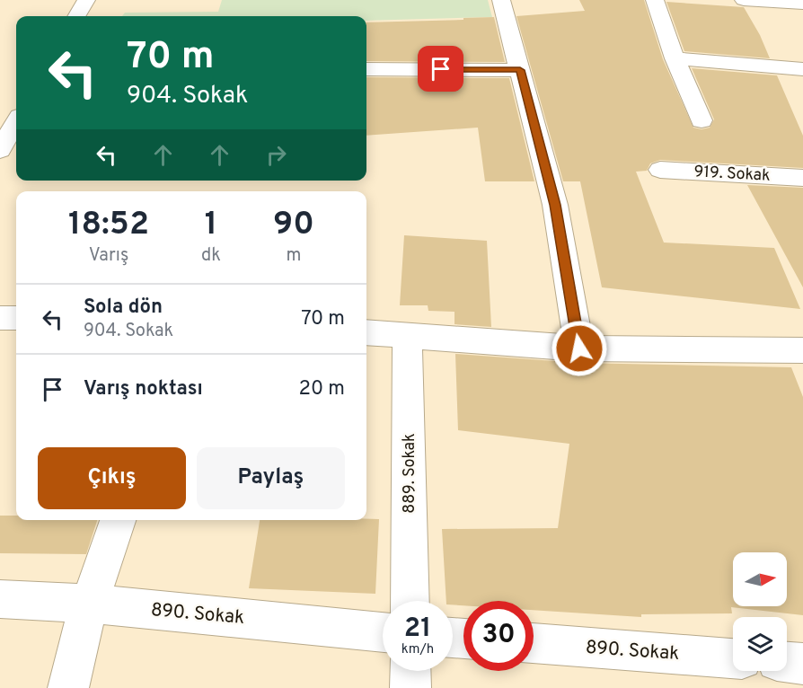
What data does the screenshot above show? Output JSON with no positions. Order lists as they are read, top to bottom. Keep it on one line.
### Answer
{"streets":{"street":["919. Sokak","889. Sokak","890. Sokak"]},"north":"right","page":{"turn":["70 m","904. Sokak"],"eta":["18:52","Varış","1","dk","90","m"],"list":[{"name":"Sola dön","note":"904. Sokak","value":"70 m"},{"name":"Varış noktası","value":"20 m"}],"buttons":["Çıkış","Paylaş"],"speed":"21 km/h","limit":"30"}}
